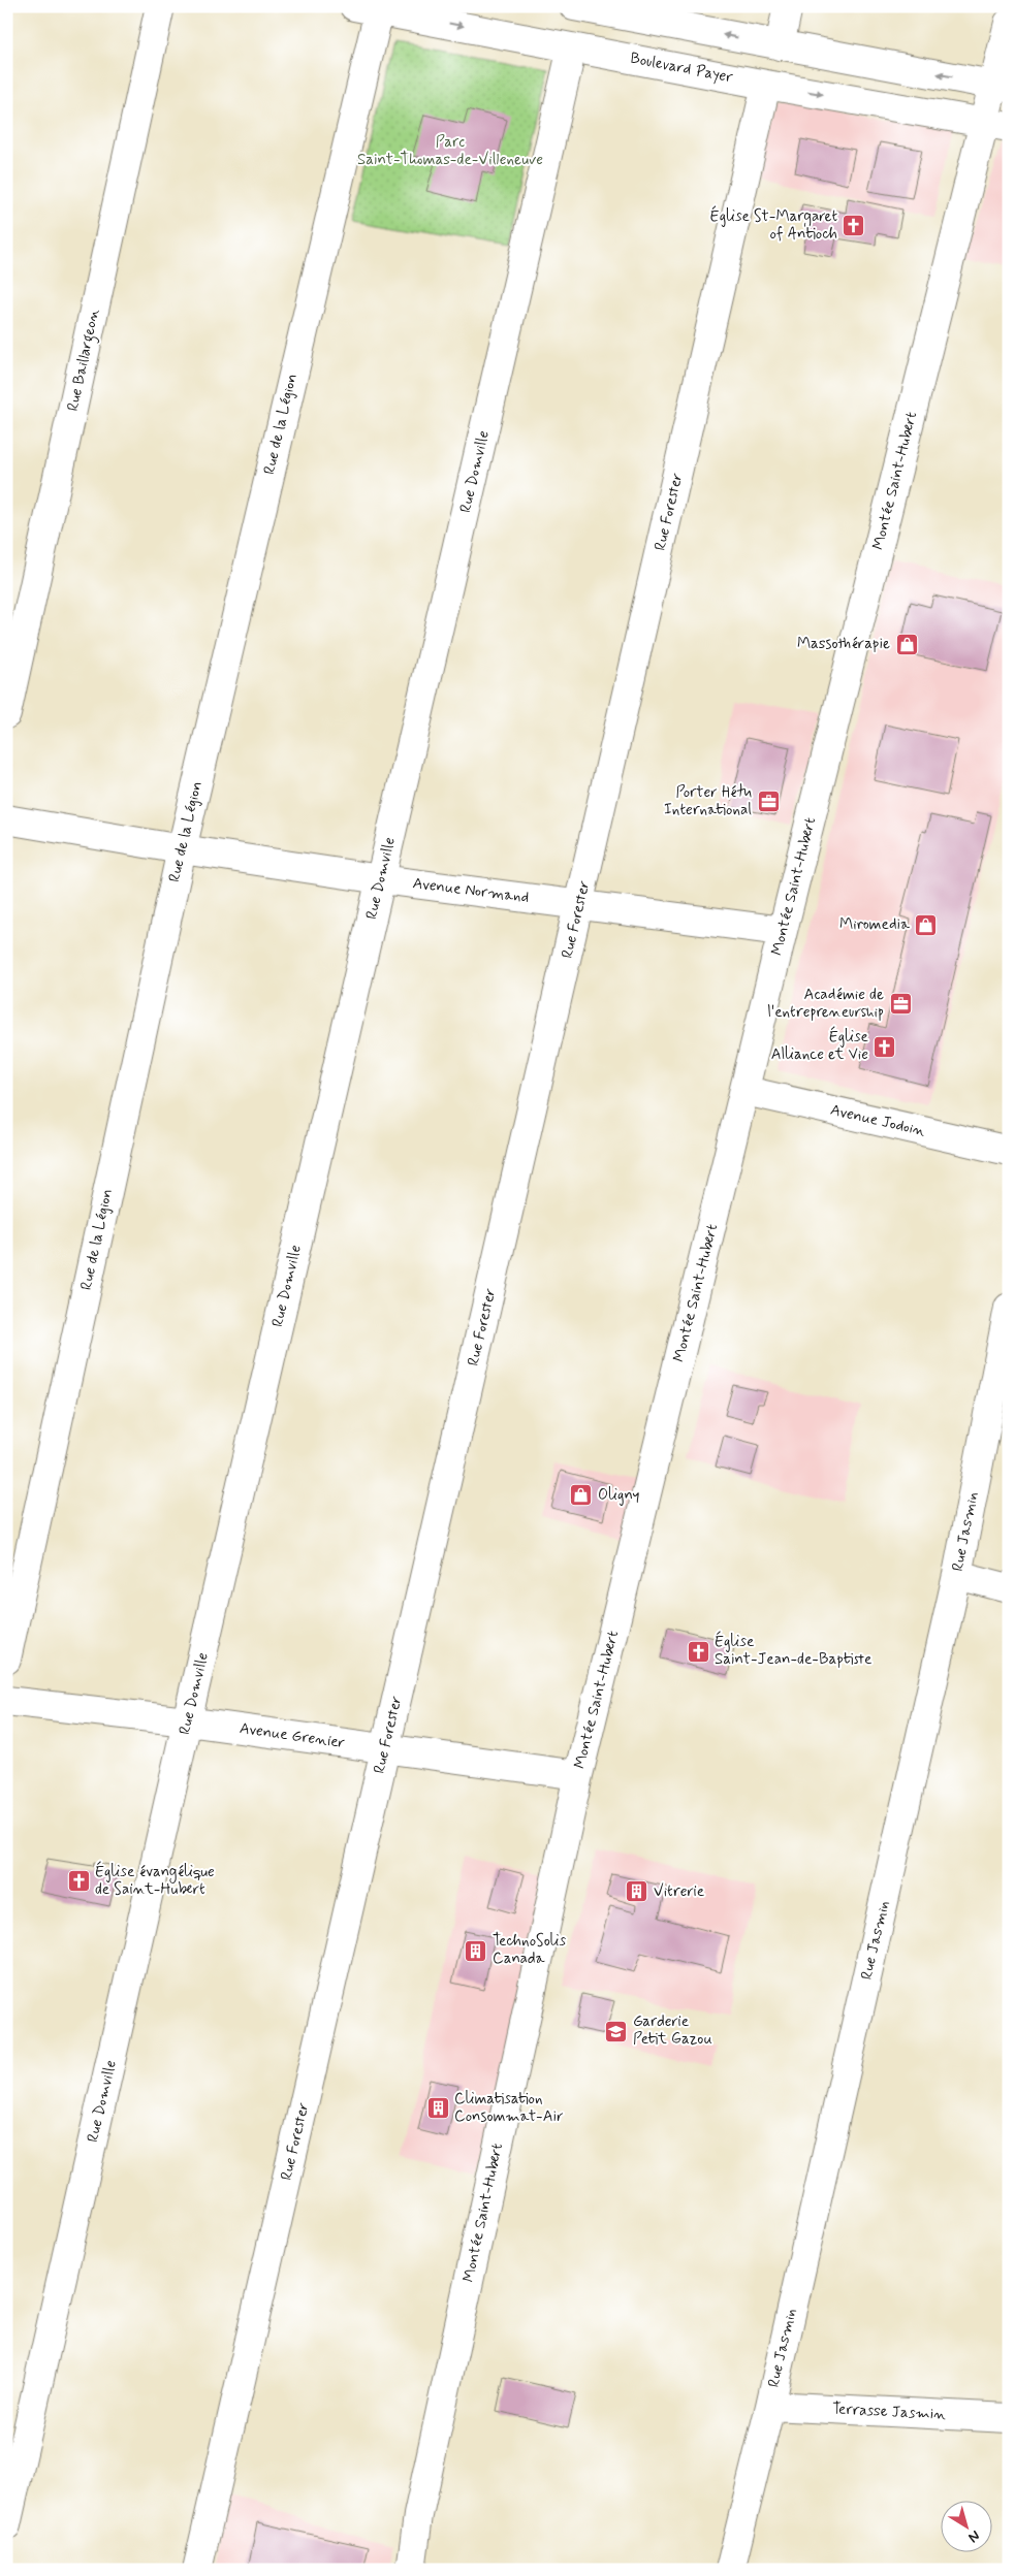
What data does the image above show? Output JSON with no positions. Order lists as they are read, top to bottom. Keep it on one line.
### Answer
{"streets":{"street":["Boulevard Payer","Rue Baillargeon","Rue de la Légion","Rue Domville","Montée Saint-Hubert","Rue Forester","Avenue Normand","Avenue Jodoin","Rue Jasmin","Avenue Grenier","Terrasse Jasmin"]},"crossings":[["Boulevard Payer","Rue de la Légion"],["Boulevard Payer","Rue Domville"],["Boulevard Payer","Montée Saint-Hubert"],["Boulevard Payer","Rue Forester"],["Rue de la Légion","Avenue Normand"],["Rue Domville","Avenue Normand"],["Rue Domville","Avenue Grenier"],["Montée Saint-Hubert","Avenue Normand"],["Montée Saint-Hubert","Avenue Jodoin"],["Montée Saint-Hubert","Avenue Grenier"],["Rue Forester","Avenue Normand"],["Rue Forester","Avenue Grenier"],["Rue Jasmin","Terrasse Jasmin"]],"parks":["Parc Saint-Thomas-de-Villeneuve"],"places":{"church":["Église St-Margaret of Antioch","Église Alliance et Vie","Église Saint-Jean-de-Baptiste","Église évangélique de Saint-Hubert"],"shop":["Massothérapie","Miromedia","Oligny"],"office":["Porter Hétu International","Académie de l'entrepreneurship"],"building":["Vitrerie","TechnoSolis Canada","Climatisation Consommat-Air"],"school or university":["Garderie Petit Gazou"]},"north":"bottom right"}
